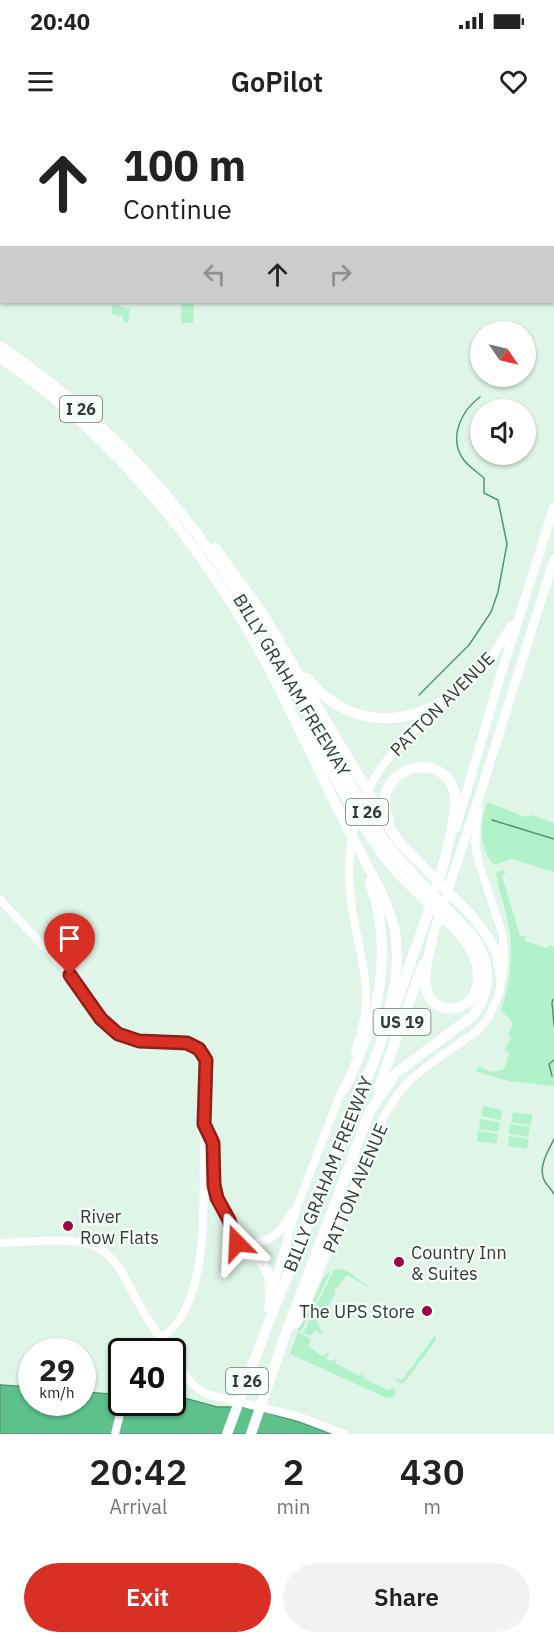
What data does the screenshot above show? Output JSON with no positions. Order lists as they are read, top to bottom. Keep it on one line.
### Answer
{"streets":{"highway":["I 26","BILLY GRAHAM FREEWAY","PATTON AVENUE","US 19"]},"crossings":[["BILLY GRAHAM FREEWAY","PATTON AVENUE"]],"places":["River Row Flats","Country Inn & Suites","The UPS Store"],"north":"bottom right","page":{"status":"20:40","header":"GoPilot","turn":["100 m","Continue"],"speed":"29 km/h","limit":"40","eta":["20:42","Arrival","2","min","430","m"],"buttons":["Exit","Share"]}}
